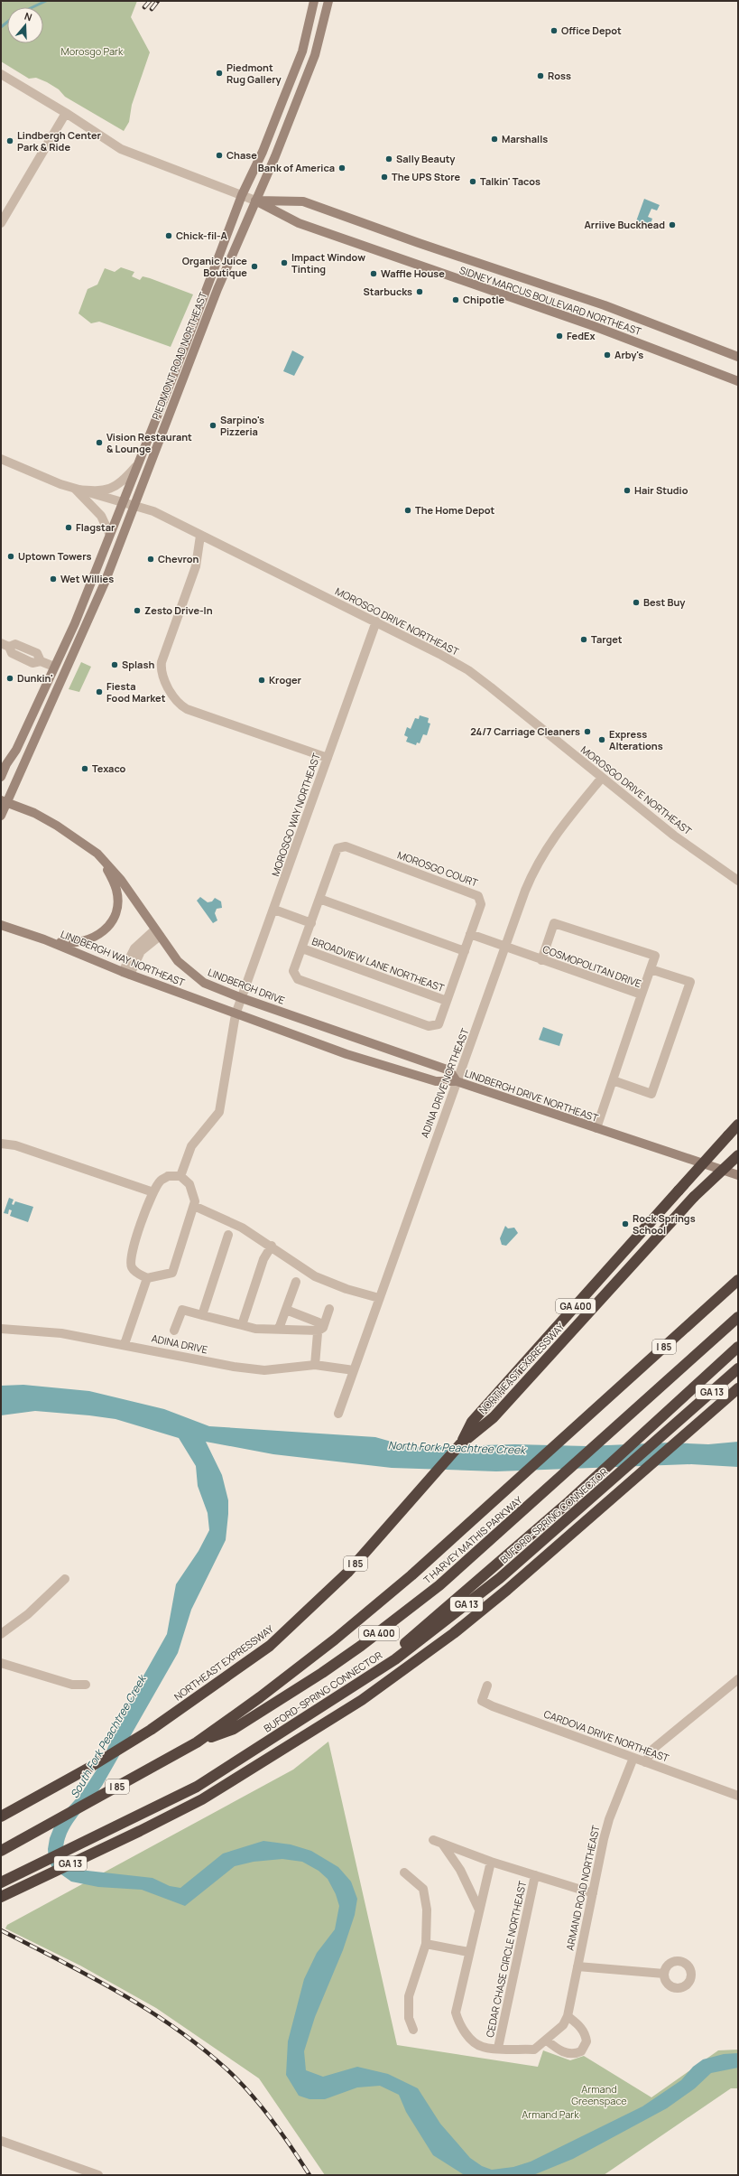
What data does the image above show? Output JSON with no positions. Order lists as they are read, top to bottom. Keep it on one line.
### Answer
{"streets":{"highway":["GA 400","I 85","NORTHEAST EXPRESSWAY","GA 13","BUFORD-SPRING CONNECTOR","T HARVEY MATHIS PARKWAY"],"main road":["SIDNEY MARCUS BOULEVARD NORTHEAST","PIEDMONT ROAD NORTHEAST","LINDBERGH WAY NORTHEAST","LINDBERGH DRIVE","LINDBERGH DRIVE NORTHEAST"],"street":["MOROSGO DRIVE NORTHEAST","MOROSGO WAY NORTHEAST","MOROSGO COURT","BROADVIEW LANE NORTHEAST","COSMOPOLITAN DRIVE","ADINA DRIVE NORTHEAST","ADINA DRIVE","CARDOVA DRIVE NORTHEAST","ARMAND ROAD NORTHEAST","CEDAR CHASE CIRCLE NORTHEAST"]},"crossings":[["SIDNEY MARCUS BOULEVARD NORTHEAST","PIEDMONT ROAD NORTHEAST"],["PIEDMONT ROAD NORTHEAST","MOROSGO DRIVE NORTHEAST"],["PIEDMONT ROAD NORTHEAST","LINDBERGH DRIVE"],["MOROSGO DRIVE NORTHEAST","MOROSGO WAY NORTHEAST"],["MOROSGO DRIVE NORTHEAST","ADINA DRIVE NORTHEAST"],["MOROSGO WAY NORTHEAST","LINDBERGH WAY NORTHEAST"],["MOROSGO WAY NORTHEAST","LINDBERGH DRIVE"],["MOROSGO WAY NORTHEAST","LINDBERGH DRIVE NORTHEAST"],["MOROSGO COURT","BROADVIEW LANE NORTHEAST"],["MOROSGO COURT","COSMOPOLITAN DRIVE"],["LINDBERGH WAY NORTHEAST","LINDBERGH DRIVE NORTHEAST"],["COSMOPOLITAN DRIVE","ADINA DRIVE NORTHEAST"],["COSMOPOLITAN DRIVE","LINDBERGH DRIVE NORTHEAST"],["LINDBERGH DRIVE","ADINA DRIVE NORTHEAST"],["LINDBERGH DRIVE","LINDBERGH DRIVE NORTHEAST"],["ADINA DRIVE NORTHEAST","LINDBERGH DRIVE NORTHEAST"],["ADINA DRIVE NORTHEAST","ADINA DRIVE"],["GA 400","NORTHEAST EXPRESSWAY"],["I 85","T HARVEY MATHIS PARKWAY"],["CARDOVA DRIVE NORTHEAST","ARMAND ROAD NORTHEAST"],["ARMAND ROAD NORTHEAST","CEDAR CHASE CIRCLE NORTHEAST"]],"water":["North Fork Peachtree Creek","South Fork Peachtree Creek"],"parks":["Morosgo Park","Armand Greenspace","Armand Park"],"places":["Office Depot","Piedmont Rug Gallery","Ross","Marshalls","Lindbergh Center Park & Ride","Chase","Sally Beauty","Bank of America","The UPS Store","Talkin' Tacos","Arriive Buckhead","Chick-fil-A","Impact Window Tinting","Organic Juice Boutique","Waffle House","Starbucks","Chipotle","FedEx","Arby's","Sarpino's Pizzeria","Vision Restaurant & Lounge","Hair Studio","The Home Depot","Flagstar","Uptown Towers","Chevron","Wet Willies","Best Buy","Zesto Drive-In","Target","Splash","Dunkin'","Kroger","Fiesta Food Market","24/7 Carriage Cleaners","Express Alterations","Texaco","Rock Springs School"],"north":"top"}
